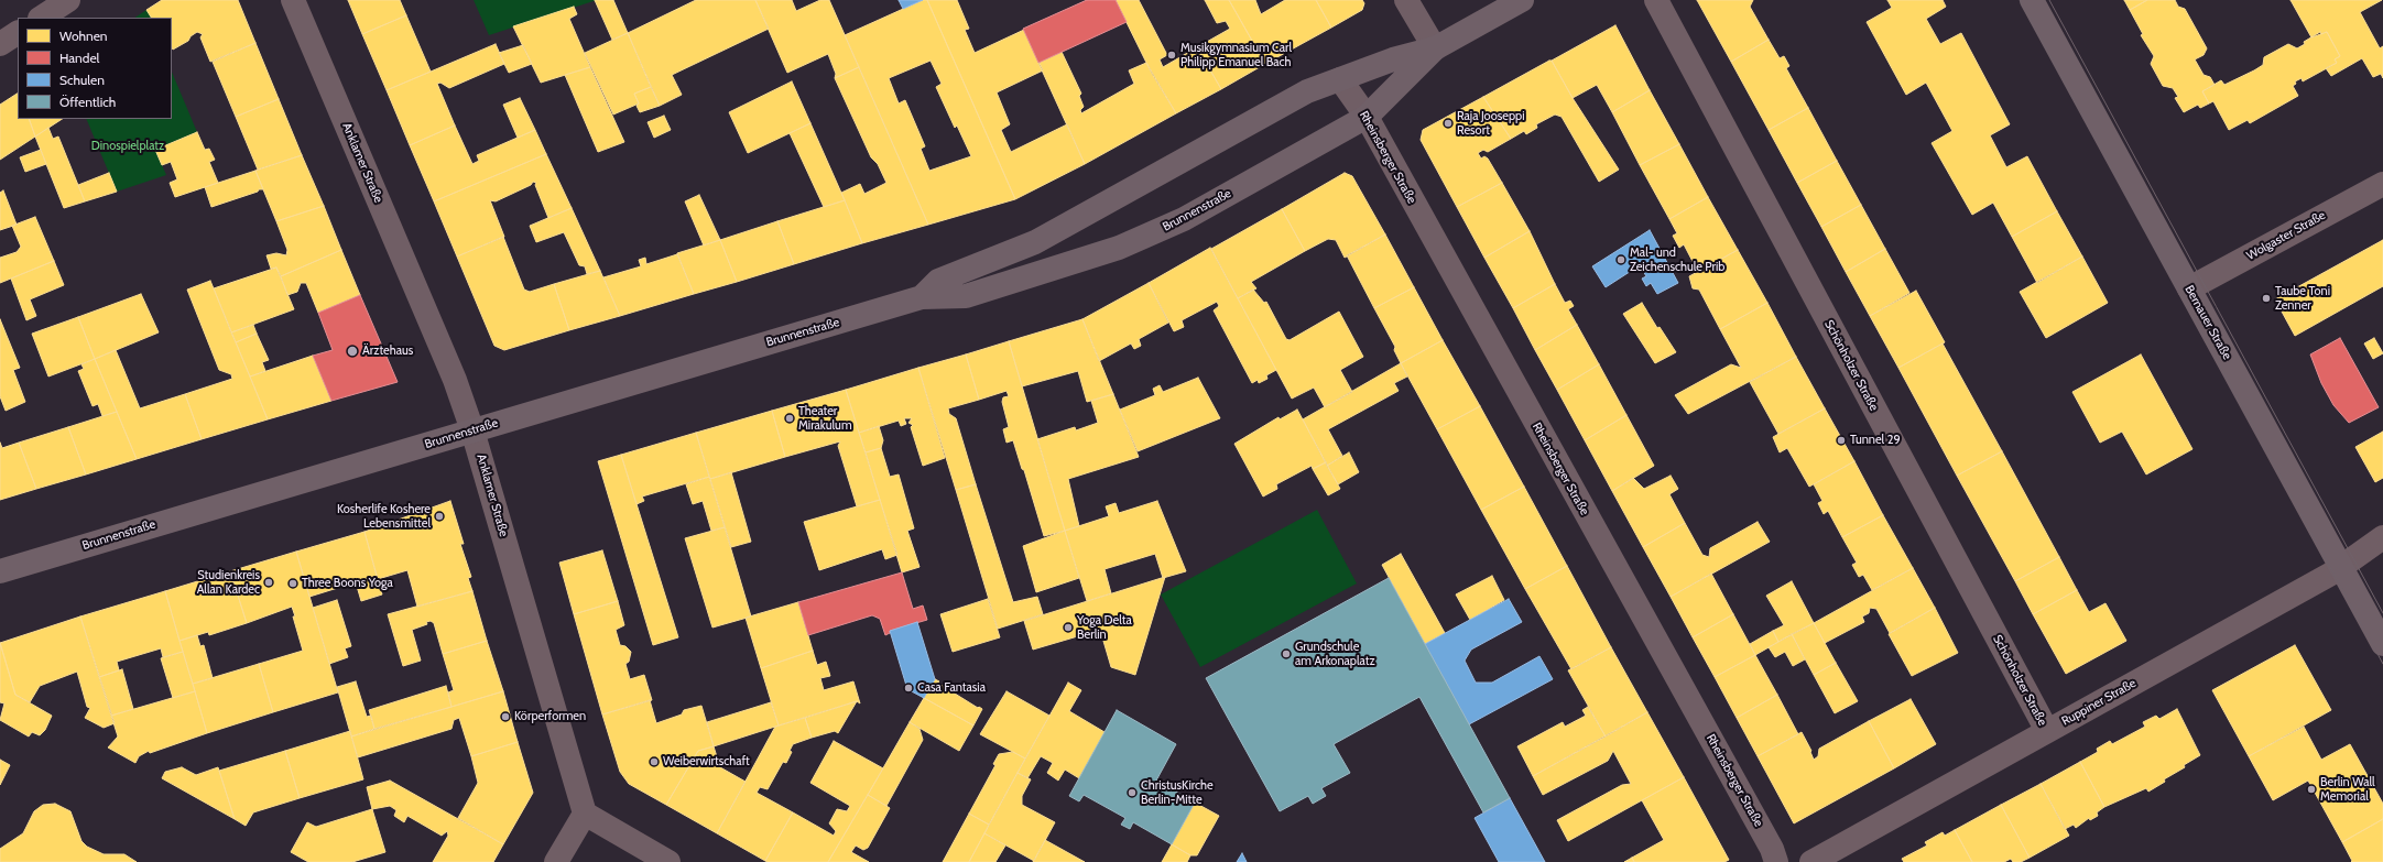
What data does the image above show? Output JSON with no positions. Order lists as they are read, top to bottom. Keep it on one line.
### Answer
{"streets":{"main road":["Brunnenstraße","Bernauer Straße"],"street":["Rheinsberger Straße","Anklamer Straße","Wolgaster Straße","Schönholzer Straße","Ruppiner Straße"]},"crossings":[["Rheinsberger Straße","Brunnenstraße"],["Anklamer Straße","Brunnenstraße"],["Wolgaster Straße","Bernauer Straße"],["Bernauer Straße","Ruppiner Straße"],["Schönholzer Straße","Ruppiner Straße"]],"parks":["Dinospielplatz"],"places":["Musikgymnasium Carl Philipp Emanuel Bach","Raja Jooseppi Resort","Mal- und Zeichenschule Prib","Taube Toni Zenner","Ärztehaus","Theater Mirakulum","Tunnel 29","Kosherlife Koshere Lebensmittel","Studienkreis Allan Kardec","Three Boons Yoga","Yoga Delta Berlin","Grundschule am Arkonaplatz","Casa Fantasia","Körperformen","Weiberwirtschaft","Berlin Wall Memorial","ChristusKirche Berlin-Mitte"],"legend":["Wohnen","Handel","Schulen","Öffentlich"]}
